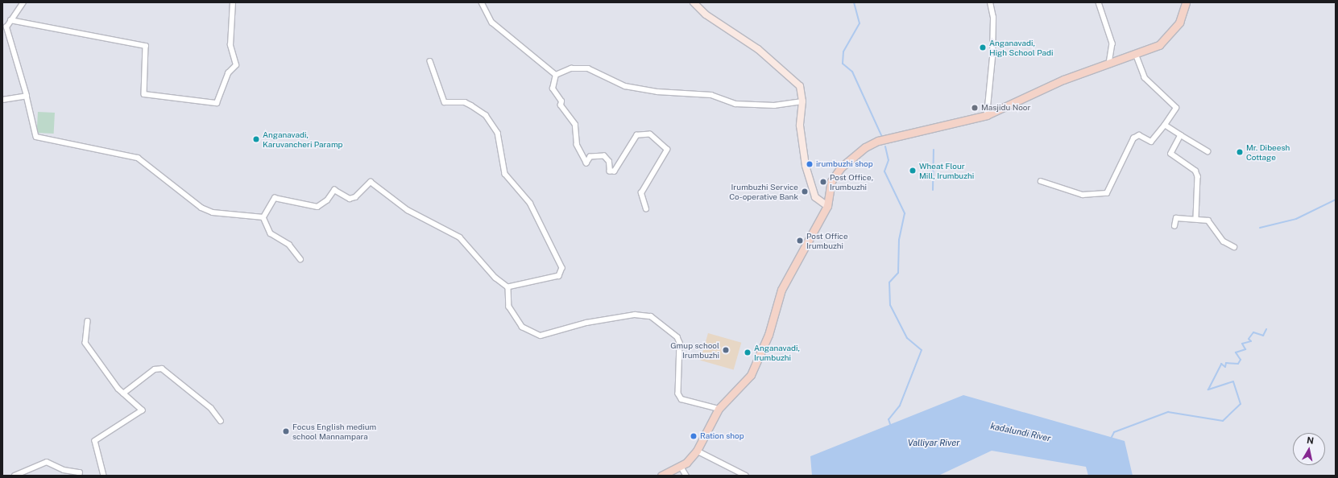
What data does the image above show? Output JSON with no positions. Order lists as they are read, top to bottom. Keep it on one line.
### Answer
{"water":["kadalundi River","Valliyar River"],"places":["Anganavadi, High School Padi","Masjidu Noor","Anganavadi, Karuvancheri Paramp","Mr. Dibeesh Cottage","irumbuzhi shop","Wheat Flour Mill, Irumbuzhi","Post Office, Irumbuzhi","Irumbuzhi Service Co-operative Bank","Post Office Irumbuzhi","Gmup school Irumbuzhi","Anganavadi, Irumbuzhi","Focus English medium school Mannampara","Ration shop"],"north":"top"}
